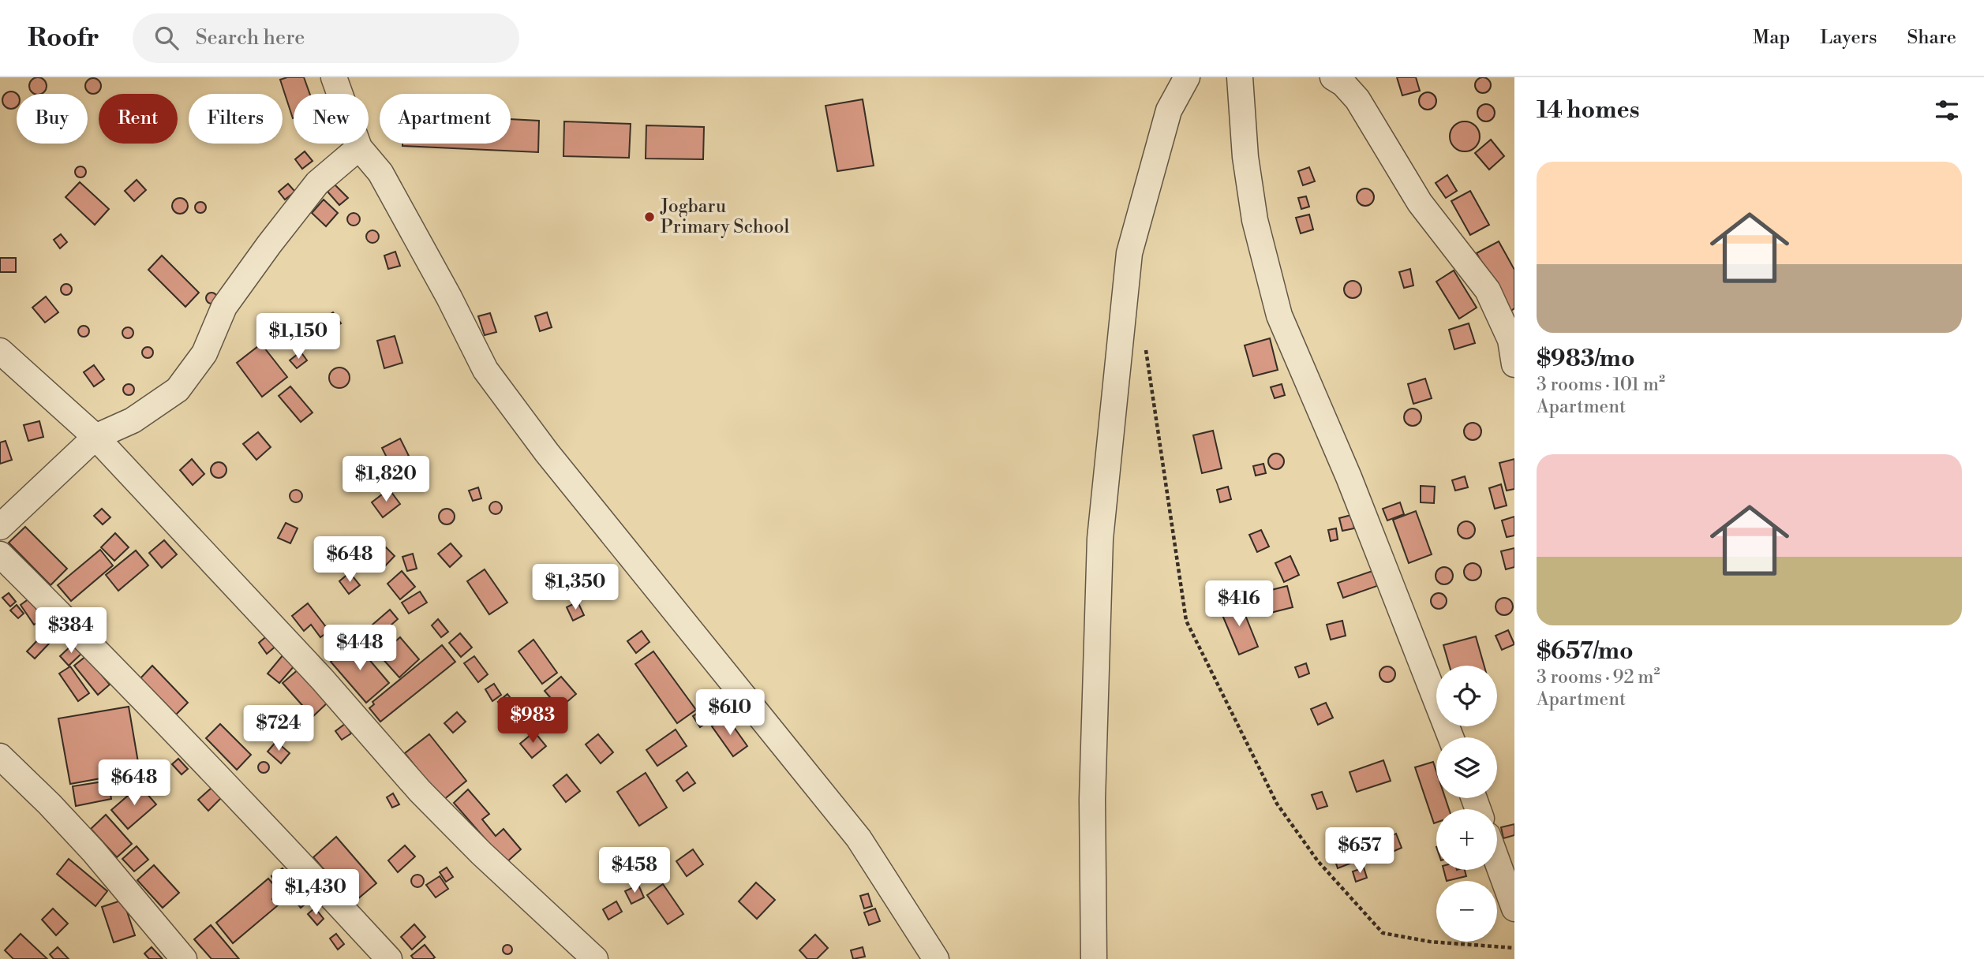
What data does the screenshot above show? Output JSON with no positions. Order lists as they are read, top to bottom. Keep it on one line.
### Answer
{"places":["Jogbaru Primary School"],"page":{"header":"Roofr","search":"Search here","nav":["Map","Layers","Share"],"heading":"14 homes","chip":["Buy","Rent","Filters","New","Apartment"],"list":[{"name":"$983/mo","note":"3 rooms · 101 m² · Apartment"},{"name":"$657/mo","note":"3 rooms · 92 m² · Apartment"}],"price":["$1,150","$1,820","$648","$1,350","$416","$384","$448","$610","$983","$724","$648","$657","$458","$1,430"],"map_buttons":["+","−"]}}
